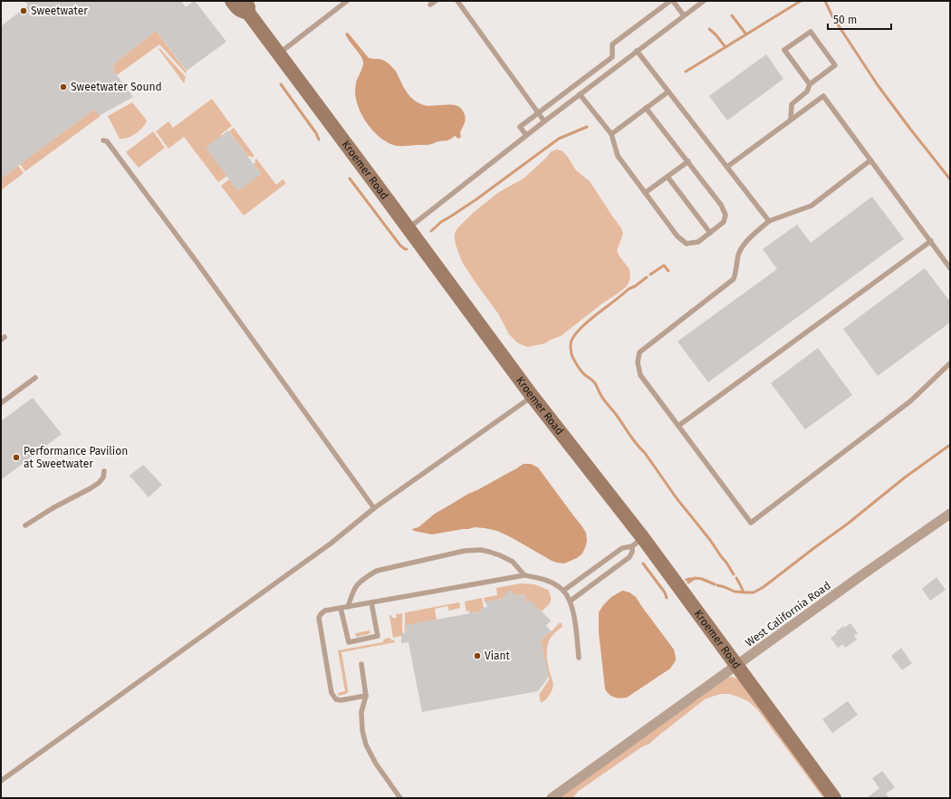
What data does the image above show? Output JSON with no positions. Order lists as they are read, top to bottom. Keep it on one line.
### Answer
{"streets":{"street":["Kroemer Road","West California Road"]},"crossings":[["Kroemer Road","West California Road"]],"places":["Sweetwater","Sweetwater Sound","Performance Pavilion at Sweetwater","Viant"],"scale_bar":"50 m"}
